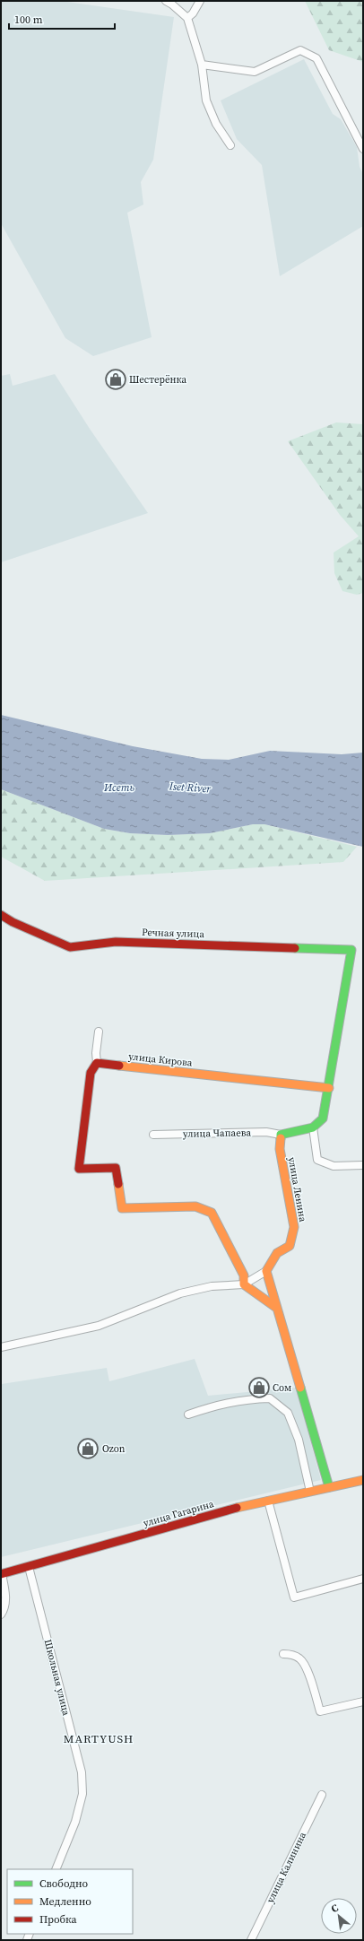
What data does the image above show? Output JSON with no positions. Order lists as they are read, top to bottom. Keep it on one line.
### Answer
{"streets":{"street":["Речная улица","улица Кирова","улица Чапаева","улица Ленина","улица Гагарина","Школьная улица","улица Калинина"]},"crossings":[["Речная улица","улица Кирова"],["улица Чапаева","улица Ленина"],["улица Гагарина","Школьная улица"]],"districts":["MARTYUSH"],"water":["Исеть","Iset River"],"places":{"shop":["Шестерёнка","Сом","Ozon"]},"legend":["Свободно","Медленно","Пробка"],"scale_bar":"100 m","north":"top left"}
